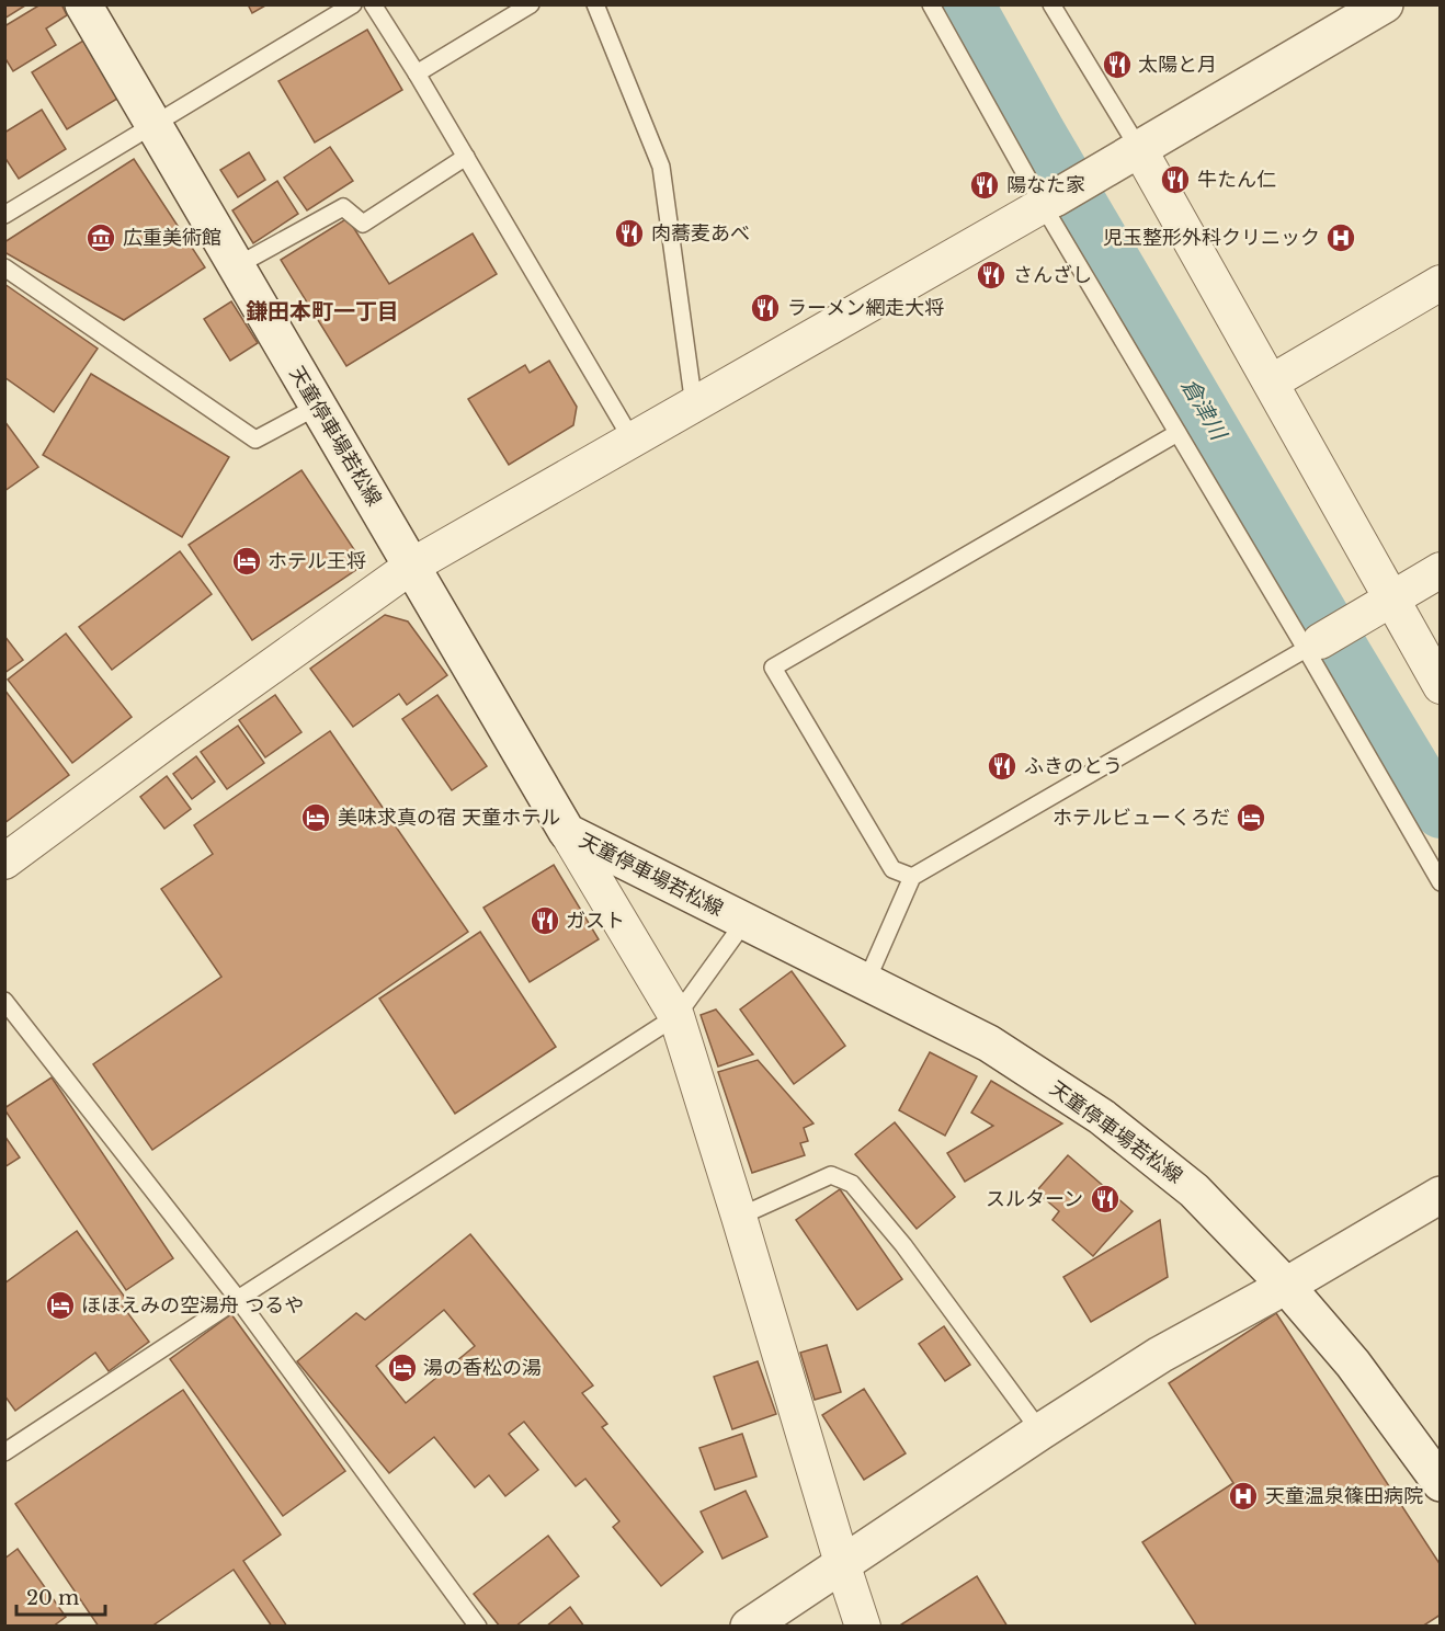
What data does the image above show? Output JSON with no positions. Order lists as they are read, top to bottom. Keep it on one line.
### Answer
{"streets":{"main road":["天童停車場若松線"]},"districts":["鎌田本町一丁目"],"water":["倉津川"],"places":{"restaurant":["太陽と月","牛たん仁","陽なた家","肉蕎麦あべ","さんざし","ラーメン網走大将","ふきのとう","ガスト","スルターン"],"museum":["広重美術館"],"hospital":["児玉整形外科クリニック","天童温泉篠田病院"],"hotel":["ホテル王将","美味求真の宿 天童ホテル","ホテルビューくろだ","ほほえみの空湯舟 つるや","湯の香松の湯"]},"scale_bar":"20 m"}
